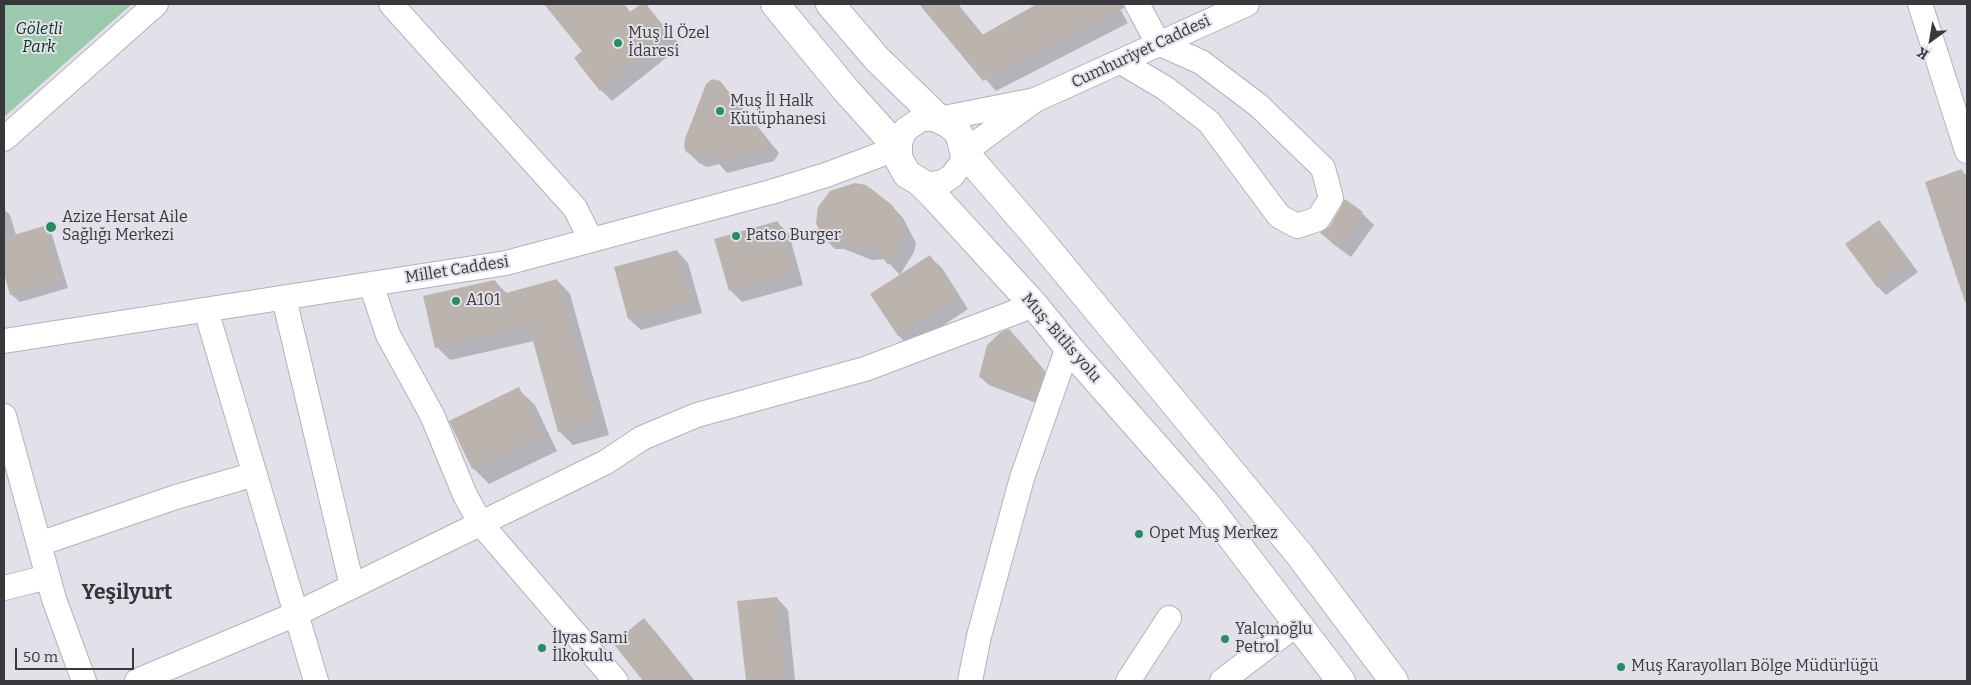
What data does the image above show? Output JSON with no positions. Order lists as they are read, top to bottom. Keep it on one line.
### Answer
{"streets":{"highway":["Muş-Bitlis yolu"],"street":["Cumhuriyet Caddesi","Millet Caddesi"]},"crossings":[["Cumhuriyet Caddesi","Millet Caddesi"],["Cumhuriyet Caddesi","Muş-Bitlis yolu"],["Millet Caddesi","Muş-Bitlis yolu"]],"districts":["Yeşilyurt"],"parks":["Göletli Park"],"places":["Muş İl Özel İdaresi","Muş İl Halk Kütüphanesi","Azize Hersat Aile Sağlığı Merkezi","Patso Burger","A101","Opet Muş Merkez","Yalçınoğlu Petrol","İlyas Sami İlkokulu","Muş Karayolları Bölge Müdürlüğü"],"scale_bar":"50 m","north":"bottom left"}
